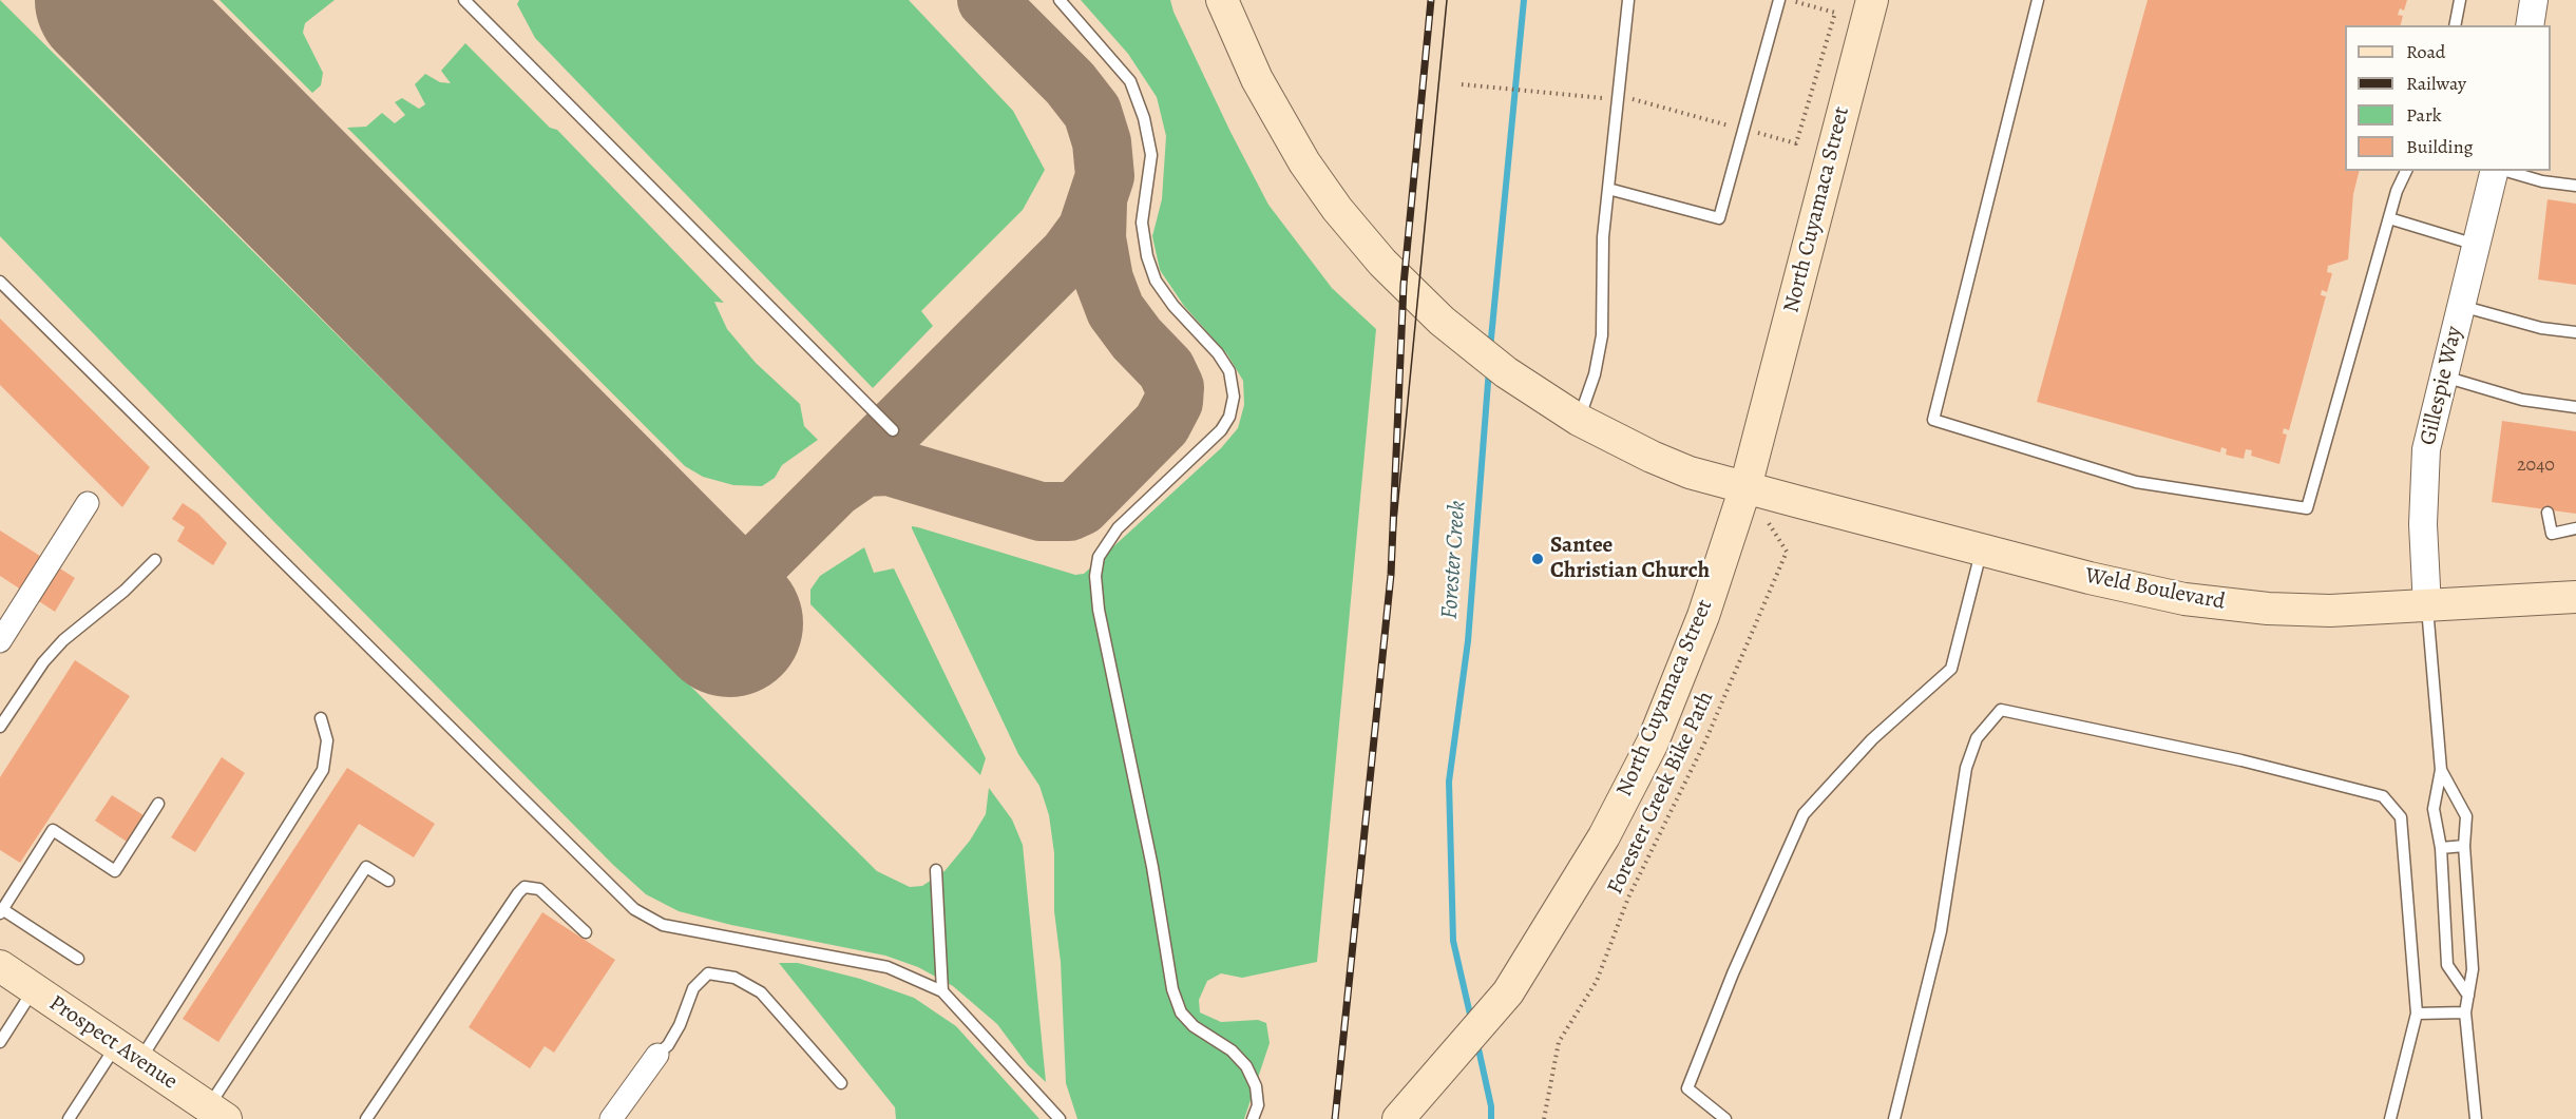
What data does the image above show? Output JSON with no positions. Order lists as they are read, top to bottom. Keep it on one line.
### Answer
{"streets":{"main road":["North Cuyamaca Street","Weld Boulevard","Prospect Avenue"],"street":["Gillespie Way"],"path":["Forester Creek Bike Path"]},"crossings":[["North Cuyamaca Street","Weld Boulevard"],["North Cuyamaca Street","Forester Creek Bike Path"],["Gillespie Way","Weld Boulevard"],["Weld Boulevard","Forester Creek Bike Path"]],"water":["Forester Creek"],"places":["Santee Christian Church"],"house_numbers":["2040"],"legend":["Road","Railway","Park","Building"]}
